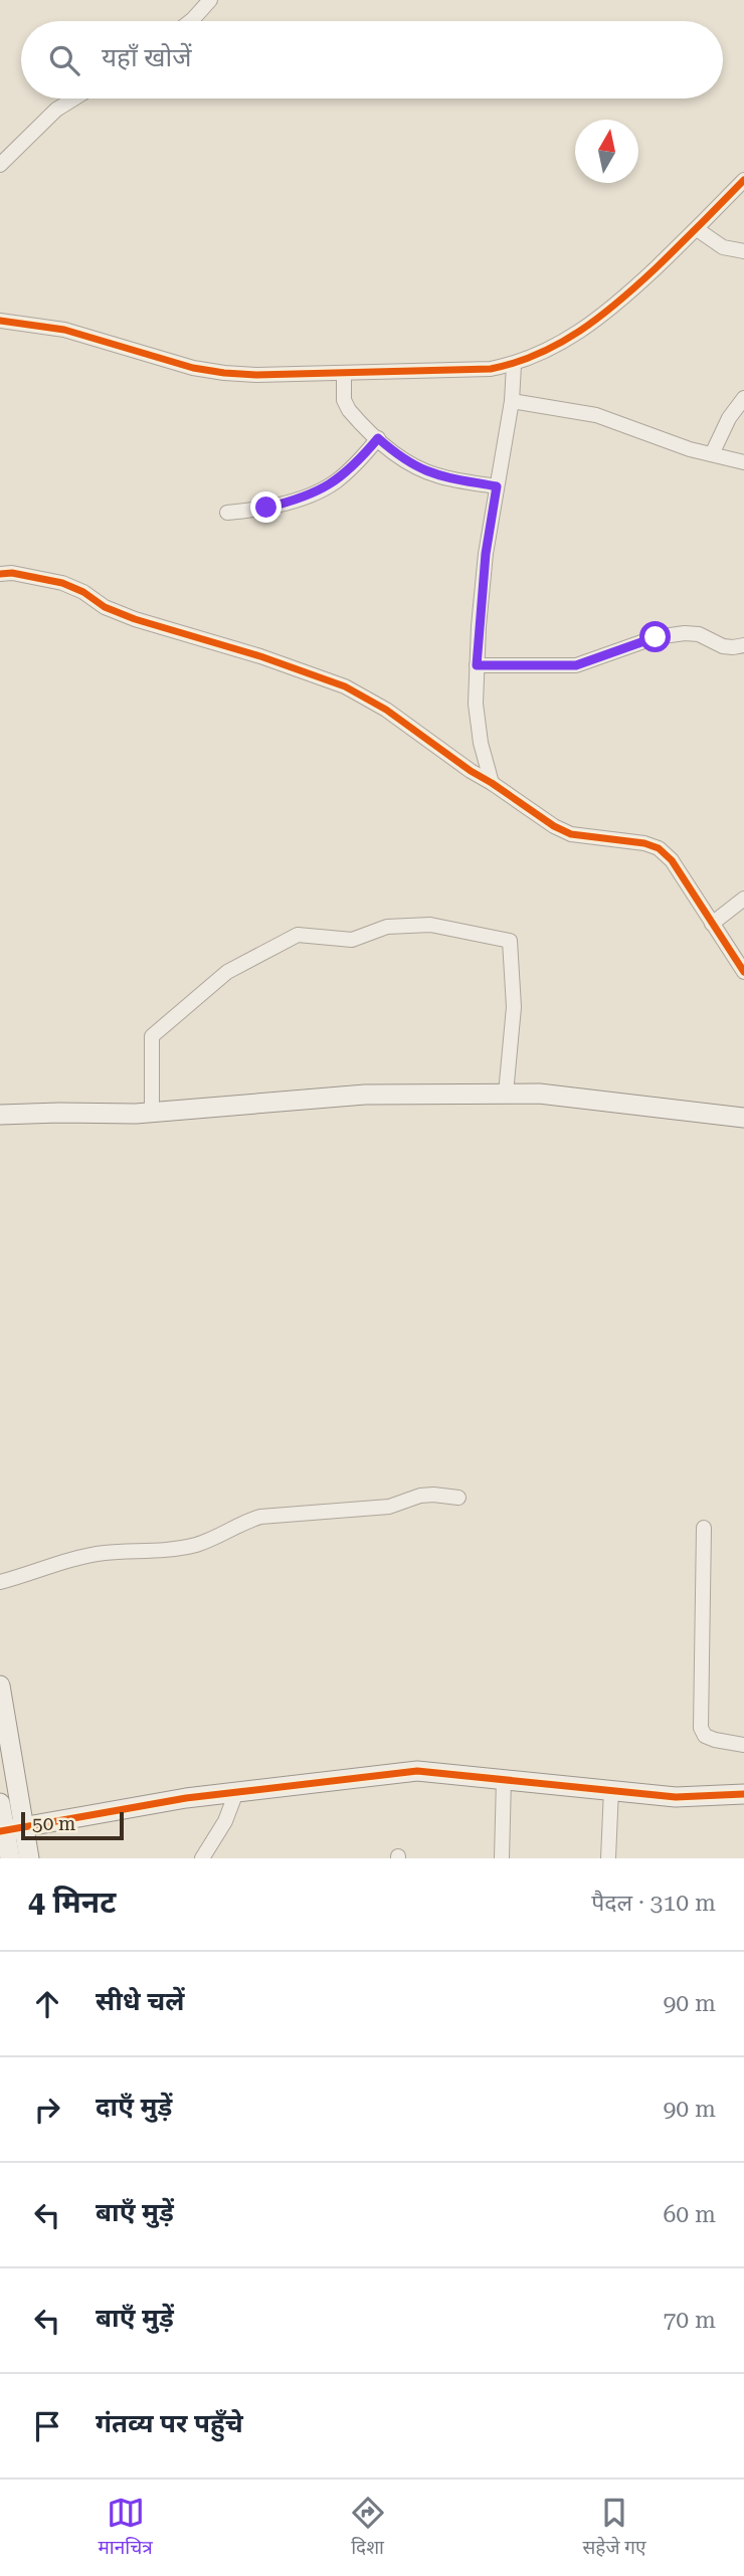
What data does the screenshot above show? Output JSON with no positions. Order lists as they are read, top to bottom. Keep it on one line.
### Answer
{"scale_bar":"50 m","north":"top","page":{"search":"यहाँ खोजें","scale":"50 m","heading":["4 मिनट","पैदल · 310 m"],"list":[["सीधे चलें","90 m"],["दाएँ मुड़ें","90 m"],["बाएँ मुड़ें","60 m"],["बाएँ मुड़ें","70 m"],"गंतव्य पर पहुँचे"],"nav":["मानचित्र","दिशा","सहेजे गए"]}}
